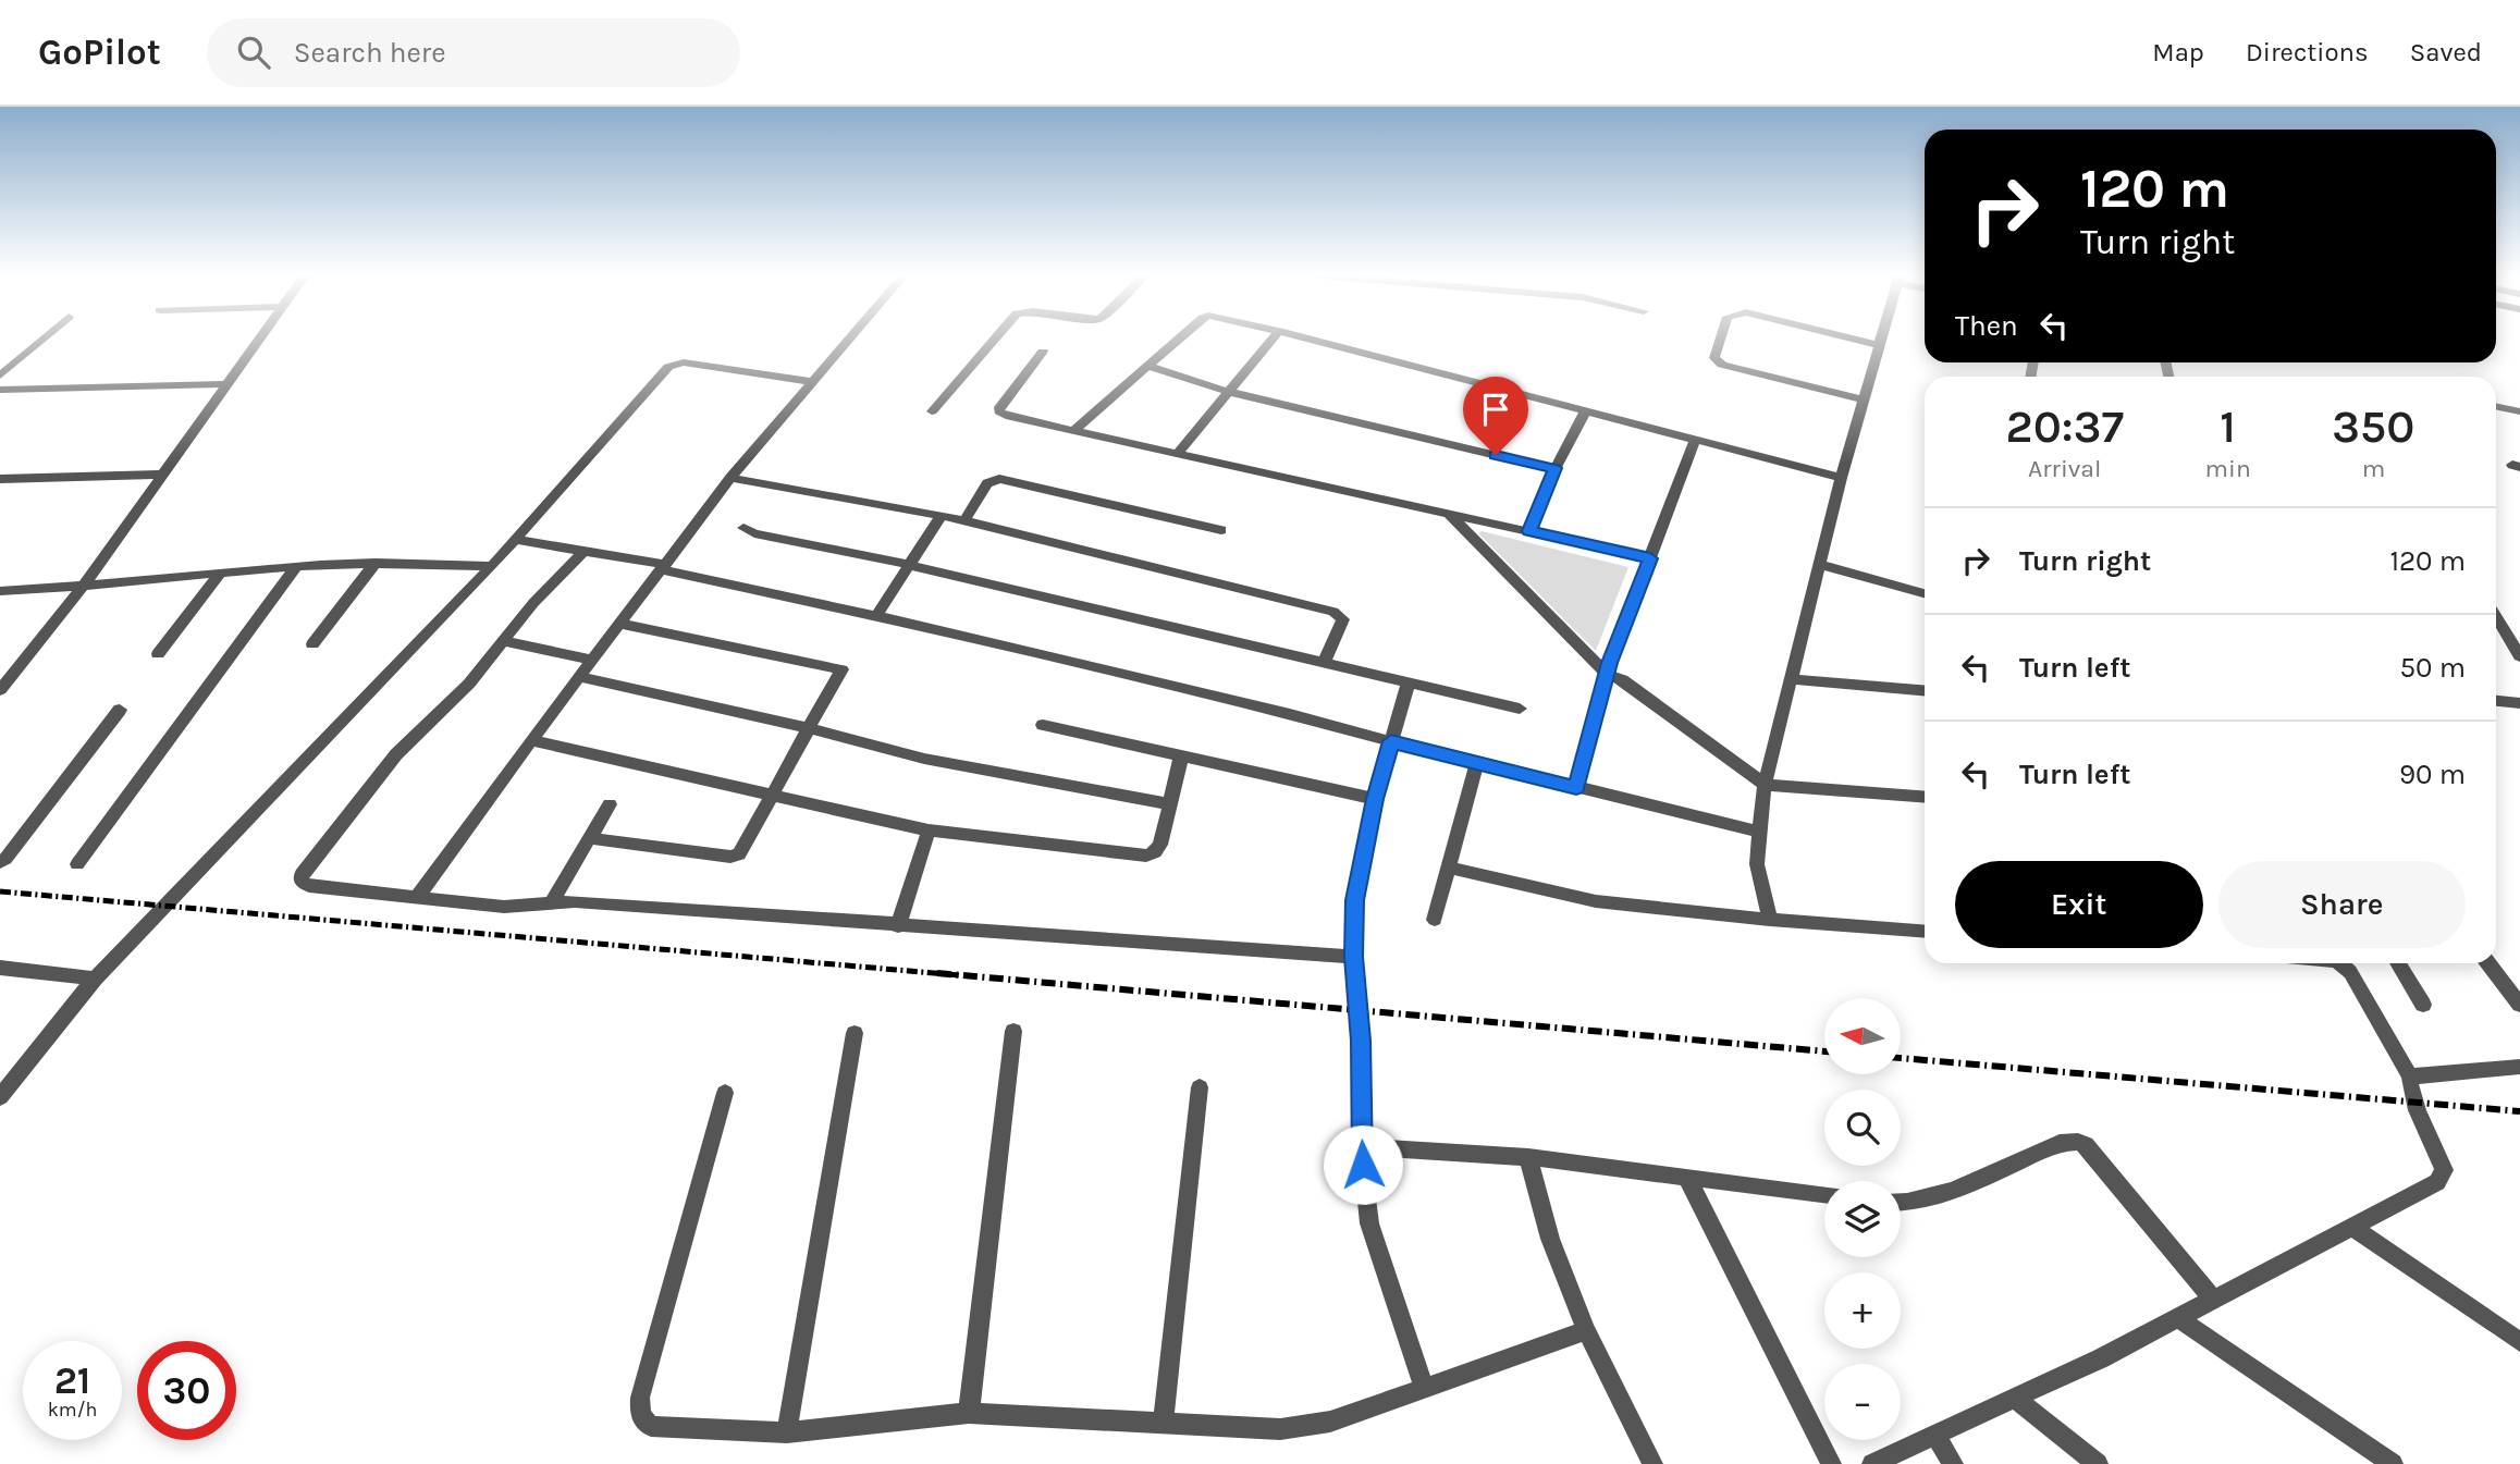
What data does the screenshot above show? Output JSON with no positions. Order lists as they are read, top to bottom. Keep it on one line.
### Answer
{"north":"left","page":{"header":"GoPilot","search":"Search here","nav":["Map","Directions","Saved"],"turn":["120 m","Turn right"],"then":"Then","eta":["20:37","Arrival","1","min","350","m"],"list":[{"name":"Turn right","value":"120 m"},{"name":"Turn left","value":"50 m"},{"name":"Turn left","value":"90 m"}],"buttons":["Exit","Share"],"map_buttons":["+","−"],"speed":"21 km/h","limit":"30"}}
